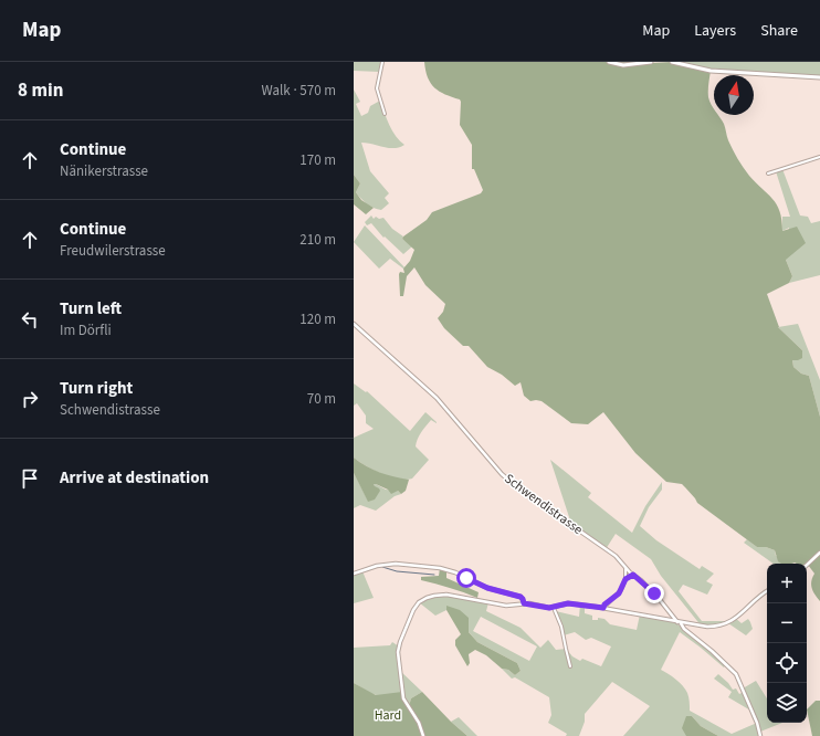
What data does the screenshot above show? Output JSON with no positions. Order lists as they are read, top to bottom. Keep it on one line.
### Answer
{"streets":{"street":["Schwendistrasse"]},"parks":["Hard"],"north":"top","page":{"header":"Map","nav":["Map","Layers","Share"],"heading":["8 min","Walk · 570 m"],"list":[["Continue","Nänikerstrasse","170 m"],["Continue","Freudwilerstrasse","210 m"],["Turn left","Im Dörfli","120 m"],["Turn right","Schwendistrasse","70 m"],"Arrive at destination"],"map_buttons":["+","−"]}}
